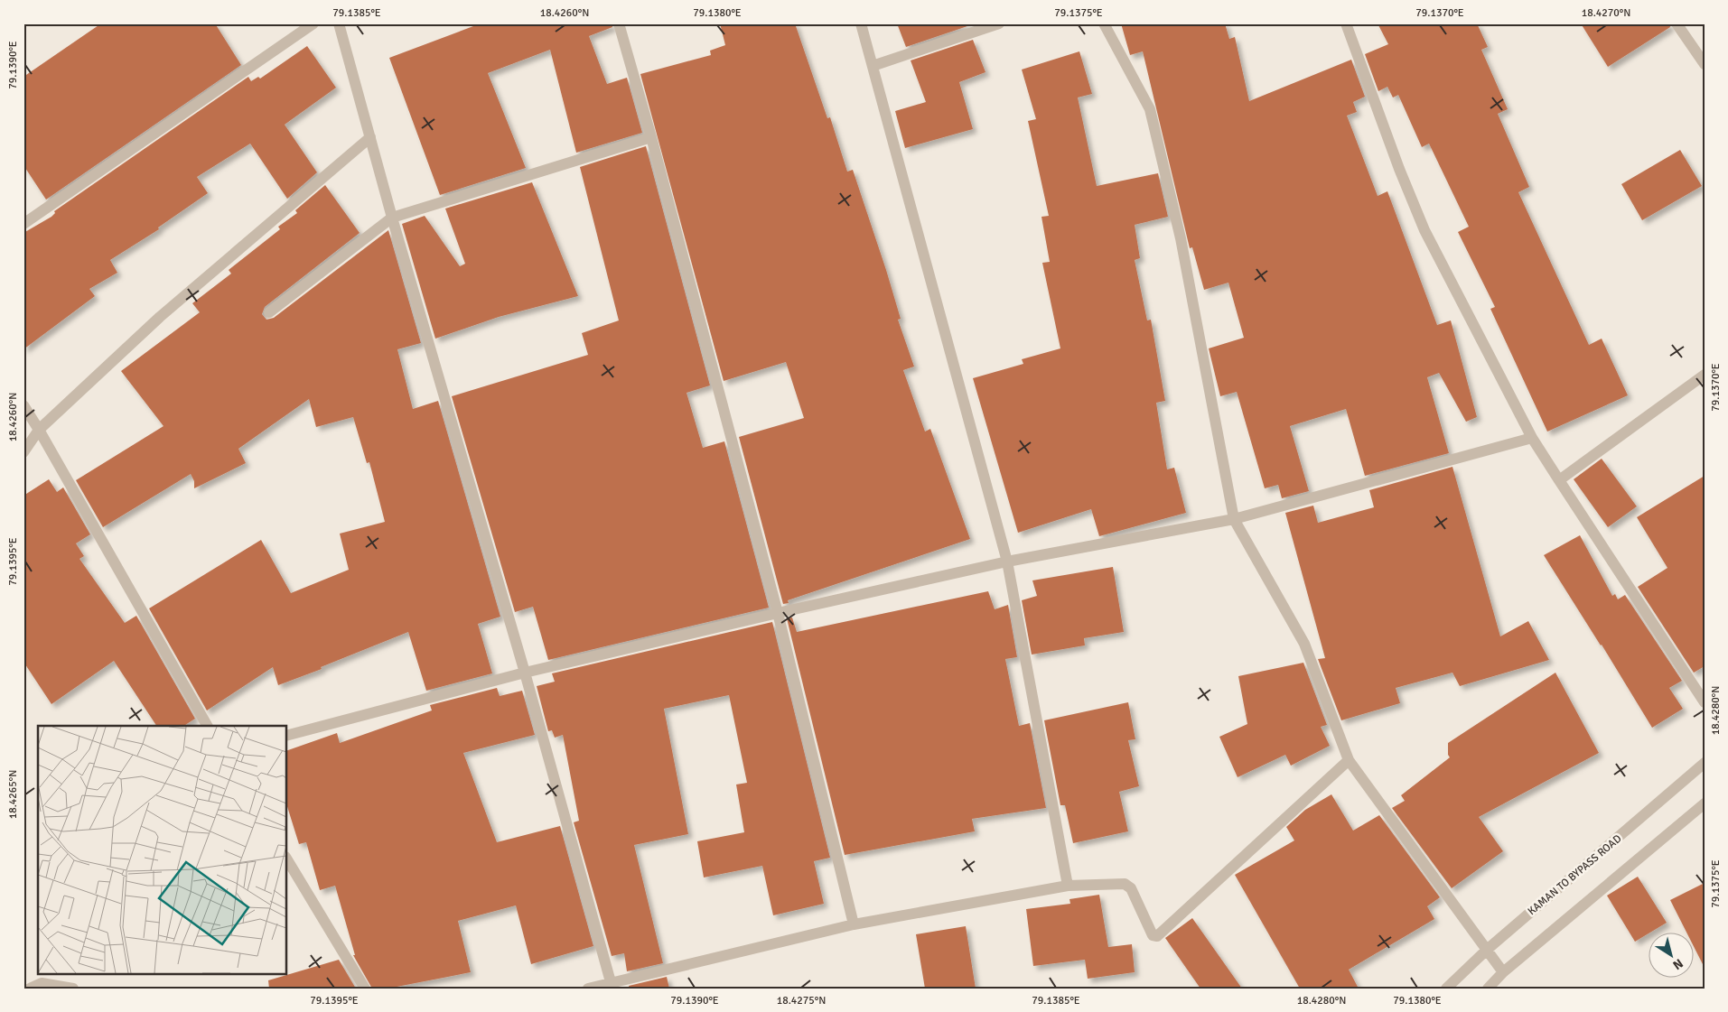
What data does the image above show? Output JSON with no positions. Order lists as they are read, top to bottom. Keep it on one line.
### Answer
{"streets":{"street":["KAMAN TO BYPASS ROAD"]},"north":"bottom right","coordinates":["79.1385°E","18.4260°N","79.1380°E","79.1375°E","79.1370°E","18.4270°N","79.1390°E","79.1395°E","18.4280°N","18.4265°N","18.4275°N"]}
